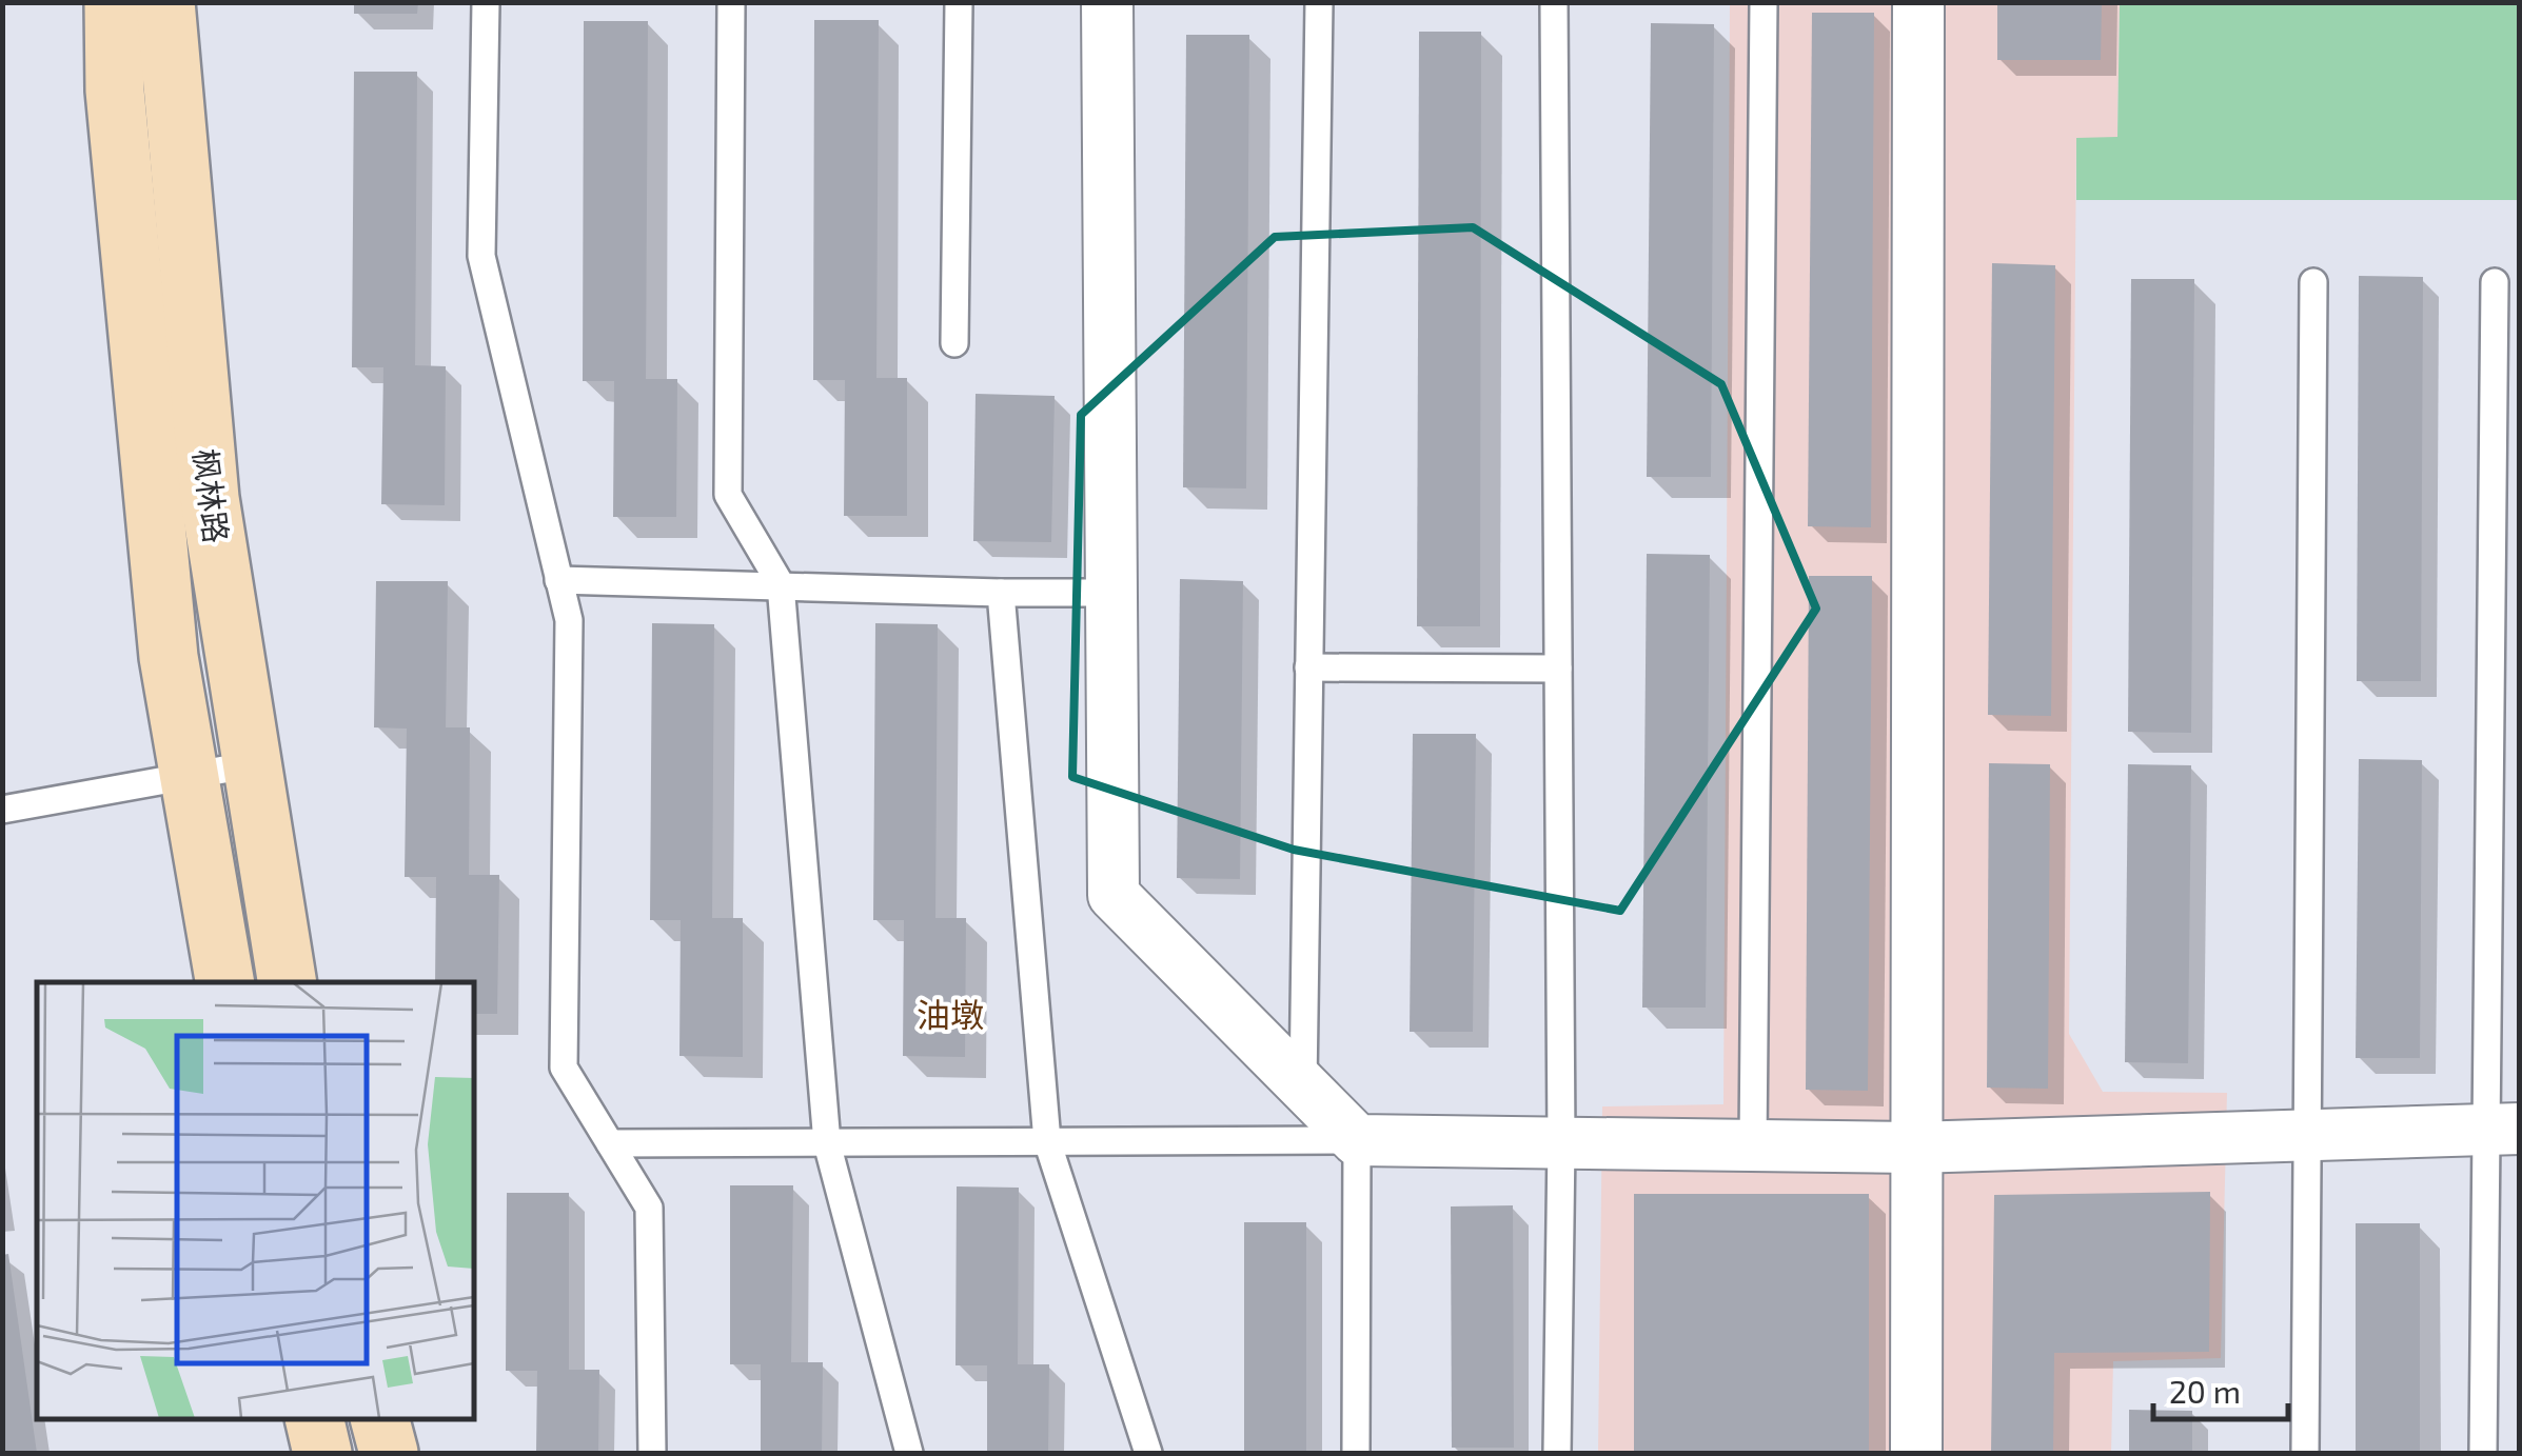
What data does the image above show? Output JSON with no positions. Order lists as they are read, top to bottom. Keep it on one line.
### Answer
{"streets":{"main road":["枫林路"]},"districts":["油墩"],"scale_bar":"20 m"}
